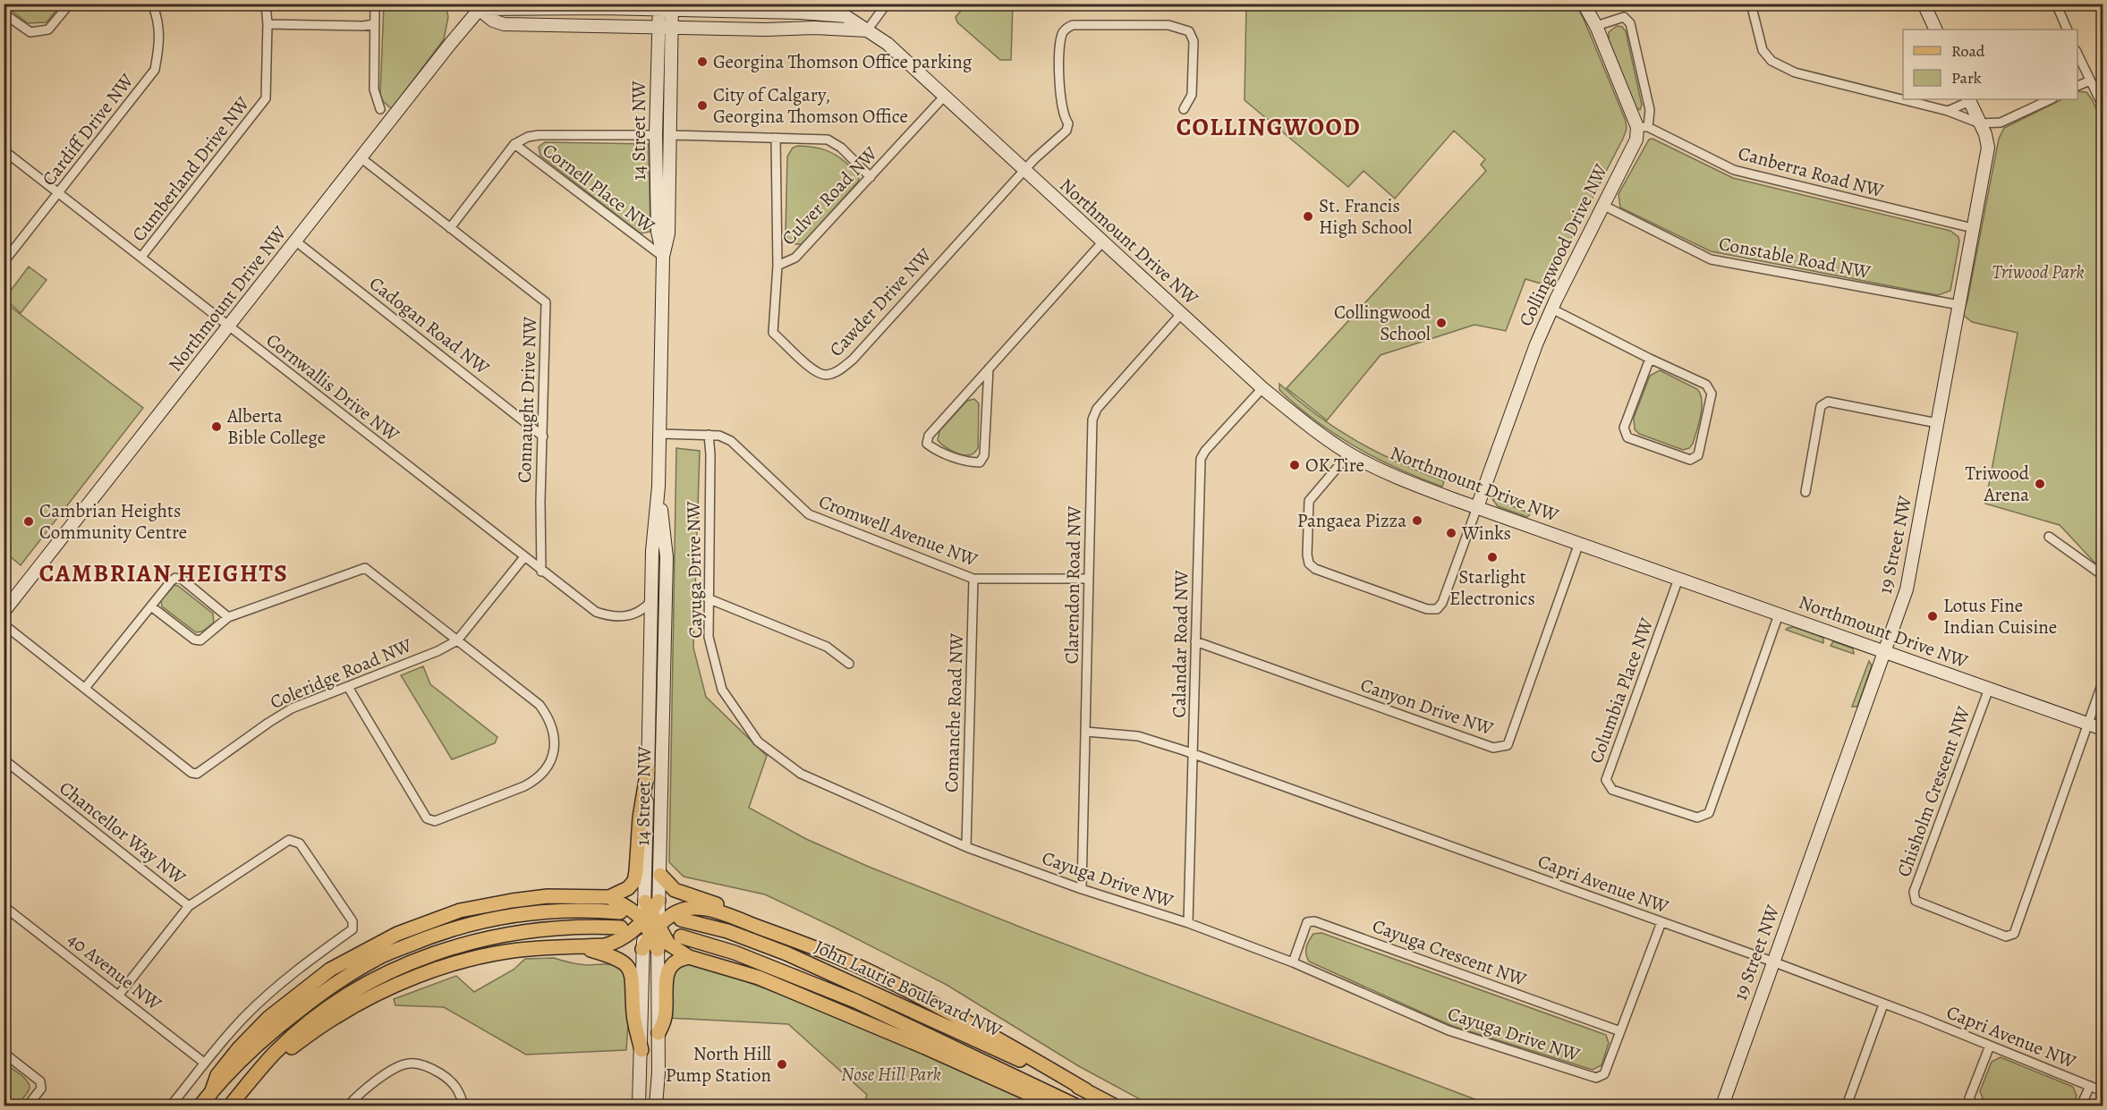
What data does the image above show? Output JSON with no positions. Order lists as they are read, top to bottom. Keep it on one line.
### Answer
{"streets":{"main road":["John Laurie Boulevard NW"],"street":["Cardiff Drive NW","14 Street NW","Cumberland Drive NW","Canberra Road NW","Cornell Place NW","Culver Road NW","Northmount Drive NW","Collingwood Drive NW","Constable Road NW","Cawder Drive NW","Cadogan Road NW","Cornwallis Drive NW","Connaught Drive NW","Cromwell Avenue NW","19 Street NW","Cayuga Drive NW","Clarendon Road NW","Calandar Road NW","Coleridge Road NW","Columbia Place NW","Canyon Drive NW","Comanche Road NW","Chisholm Crescent NW","Chancellor Way NW","Capri Avenue NW","Cayuga Crescent NW","40 Avenue NW"]},"crossings":[["Cardiff Drive NW","Cornwallis Drive NW"],["14 Street NW","Cornell Place NW"],["14 Street NW","Northmount Drive NW"],["14 Street NW","Cornwallis Drive NW"],["14 Street NW","Cromwell Avenue NW"],["Cumberland Drive NW","Cornwallis Drive NW"],["Canberra Road NW","Collingwood Drive NW"],["Canberra Road NW","19 Street NW"],["Culver Road NW","Northmount Drive NW"],["Culver Road NW","Cawder Drive NW"],["Northmount Drive NW","Collingwood Drive NW"],["Northmount Drive NW","Cawder Drive NW"],["Northmount Drive NW","Cadogan Road NW"],["Northmount Drive NW","Cornwallis Drive NW"],["Northmount Drive NW","Connaught Drive NW"],["Northmount Drive NW","19 Street NW"],["Northmount Drive NW","Clarendon Road NW"],["Northmount Drive NW","Calandar Road NW"],["Northmount Drive NW","Columbia Place NW"],["Northmount Drive NW","Canyon Drive NW"],["Northmount Drive NW","Chisholm Crescent NW"],["Collingwood Drive NW","Constable Road NW"],["Constable Road NW","19 Street NW"],["Cadogan Road NW","Connaught Drive NW"],["Cornwallis Drive NW","Connaught Drive NW"],["Cornwallis Drive NW","Coleridge Road NW"],["Cromwell Avenue NW","Cayuga Drive NW"],["Cromwell Avenue NW","Clarendon Road NW"],["Cromwell Avenue NW","Comanche Road NW"],["19 Street NW","Capri Avenue NW"],["Cayuga Drive NW","Clarendon Road NW"],["Cayuga Drive NW","Calandar Road NW"],["Cayuga Drive NW","Comanche Road NW"],["Cayuga Drive NW","Capri Avenue NW"],["Cayuga Drive NW","Cayuga Crescent NW"],["Clarendon Road NW","Capri Avenue NW"],["Calandar Road NW","Canyon Drive NW"],["Calandar Road NW","Capri Avenue NW"],["Chancellor Way NW","40 Avenue NW"]],"districts":["COLLINGWOOD","CAMBRIAN HEIGHTS"],"parks":["Triwood Park","Nose Hill Park"],"places":["Georgina Thomson Office parking","City of Calgary, Georgina Thomson Office","St. Francis High School","Collingwood School","Alberta Bible College","OK Tire","Triwood Arena","Pangaea Pizza","Cambrian Heights Community Centre","Winks","Starlight Electronics","Lotus Fine Indian Cuisine","North Hill Pump Station"],"legend":["Road","Park"]}
